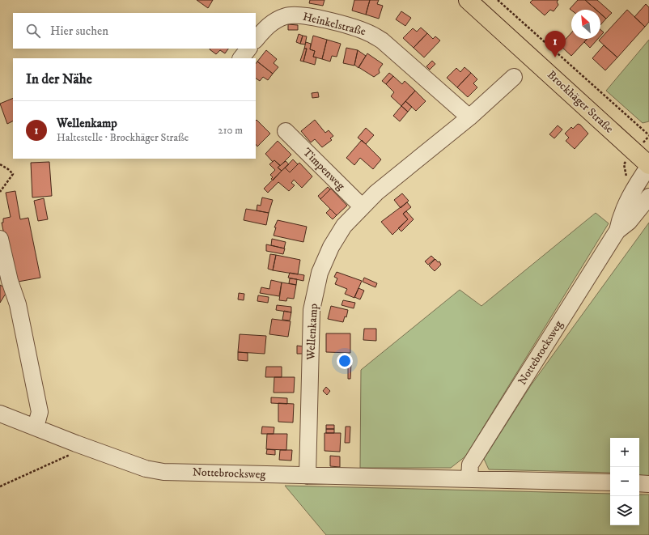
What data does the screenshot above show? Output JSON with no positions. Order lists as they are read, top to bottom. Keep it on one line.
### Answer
{"streets":{"main road":["Brockhäger Straße"],"street":["Heinkelstraße","Timpenweg","Wellenkamp","Nottebrocksweg"]},"crossings":[["Heinkelstraße","Wellenkamp"],["Brockhäger Straße","Nottebrocksweg"],["Timpenweg","Wellenkamp"],["Wellenkamp","Nottebrocksweg"]],"north":"top left","page":{"search":"Hier suchen","pins":"1","heading":"In der Nähe","list":[{"mark":"1","name":"Wellenkamp","note":"Haltestelle · Brockhäger Straße","value":"210 m"}],"map_buttons":["+","−"]}}
